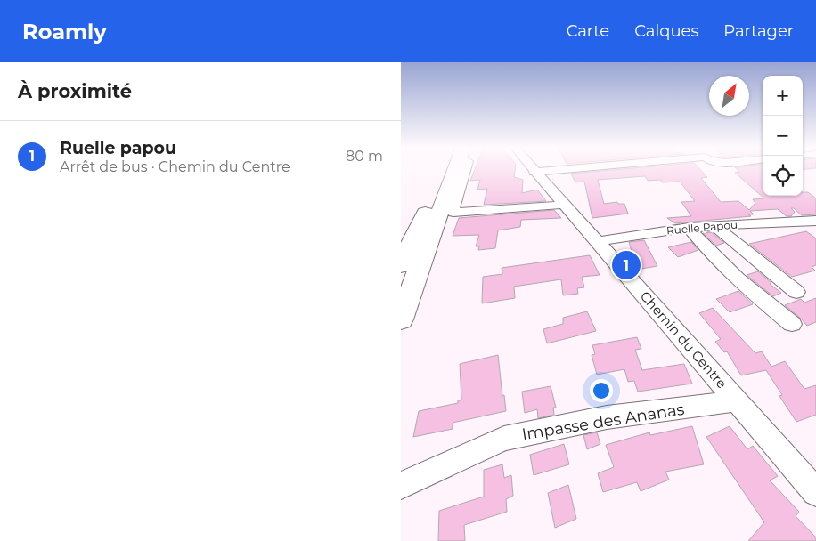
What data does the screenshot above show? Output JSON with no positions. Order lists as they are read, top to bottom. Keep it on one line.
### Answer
{"streets":{"street":["Ruelle Papou","Chemin du Centre","Impasse des Ananas"]},"crossings":[["Ruelle Papou","Chemin du Centre"],["Chemin du Centre","Impasse des Ananas"]],"north":"top right","page":{"header":"Roamly","nav":["Carte","Calques","Partager"],"heading":"À proximité","map_buttons":["+","−"],"list":[{"mark":"1","name":"Ruelle papou","note":"Arrêt de bus · Chemin du Centre","value":"80 m"}],"pins":"1"}}
